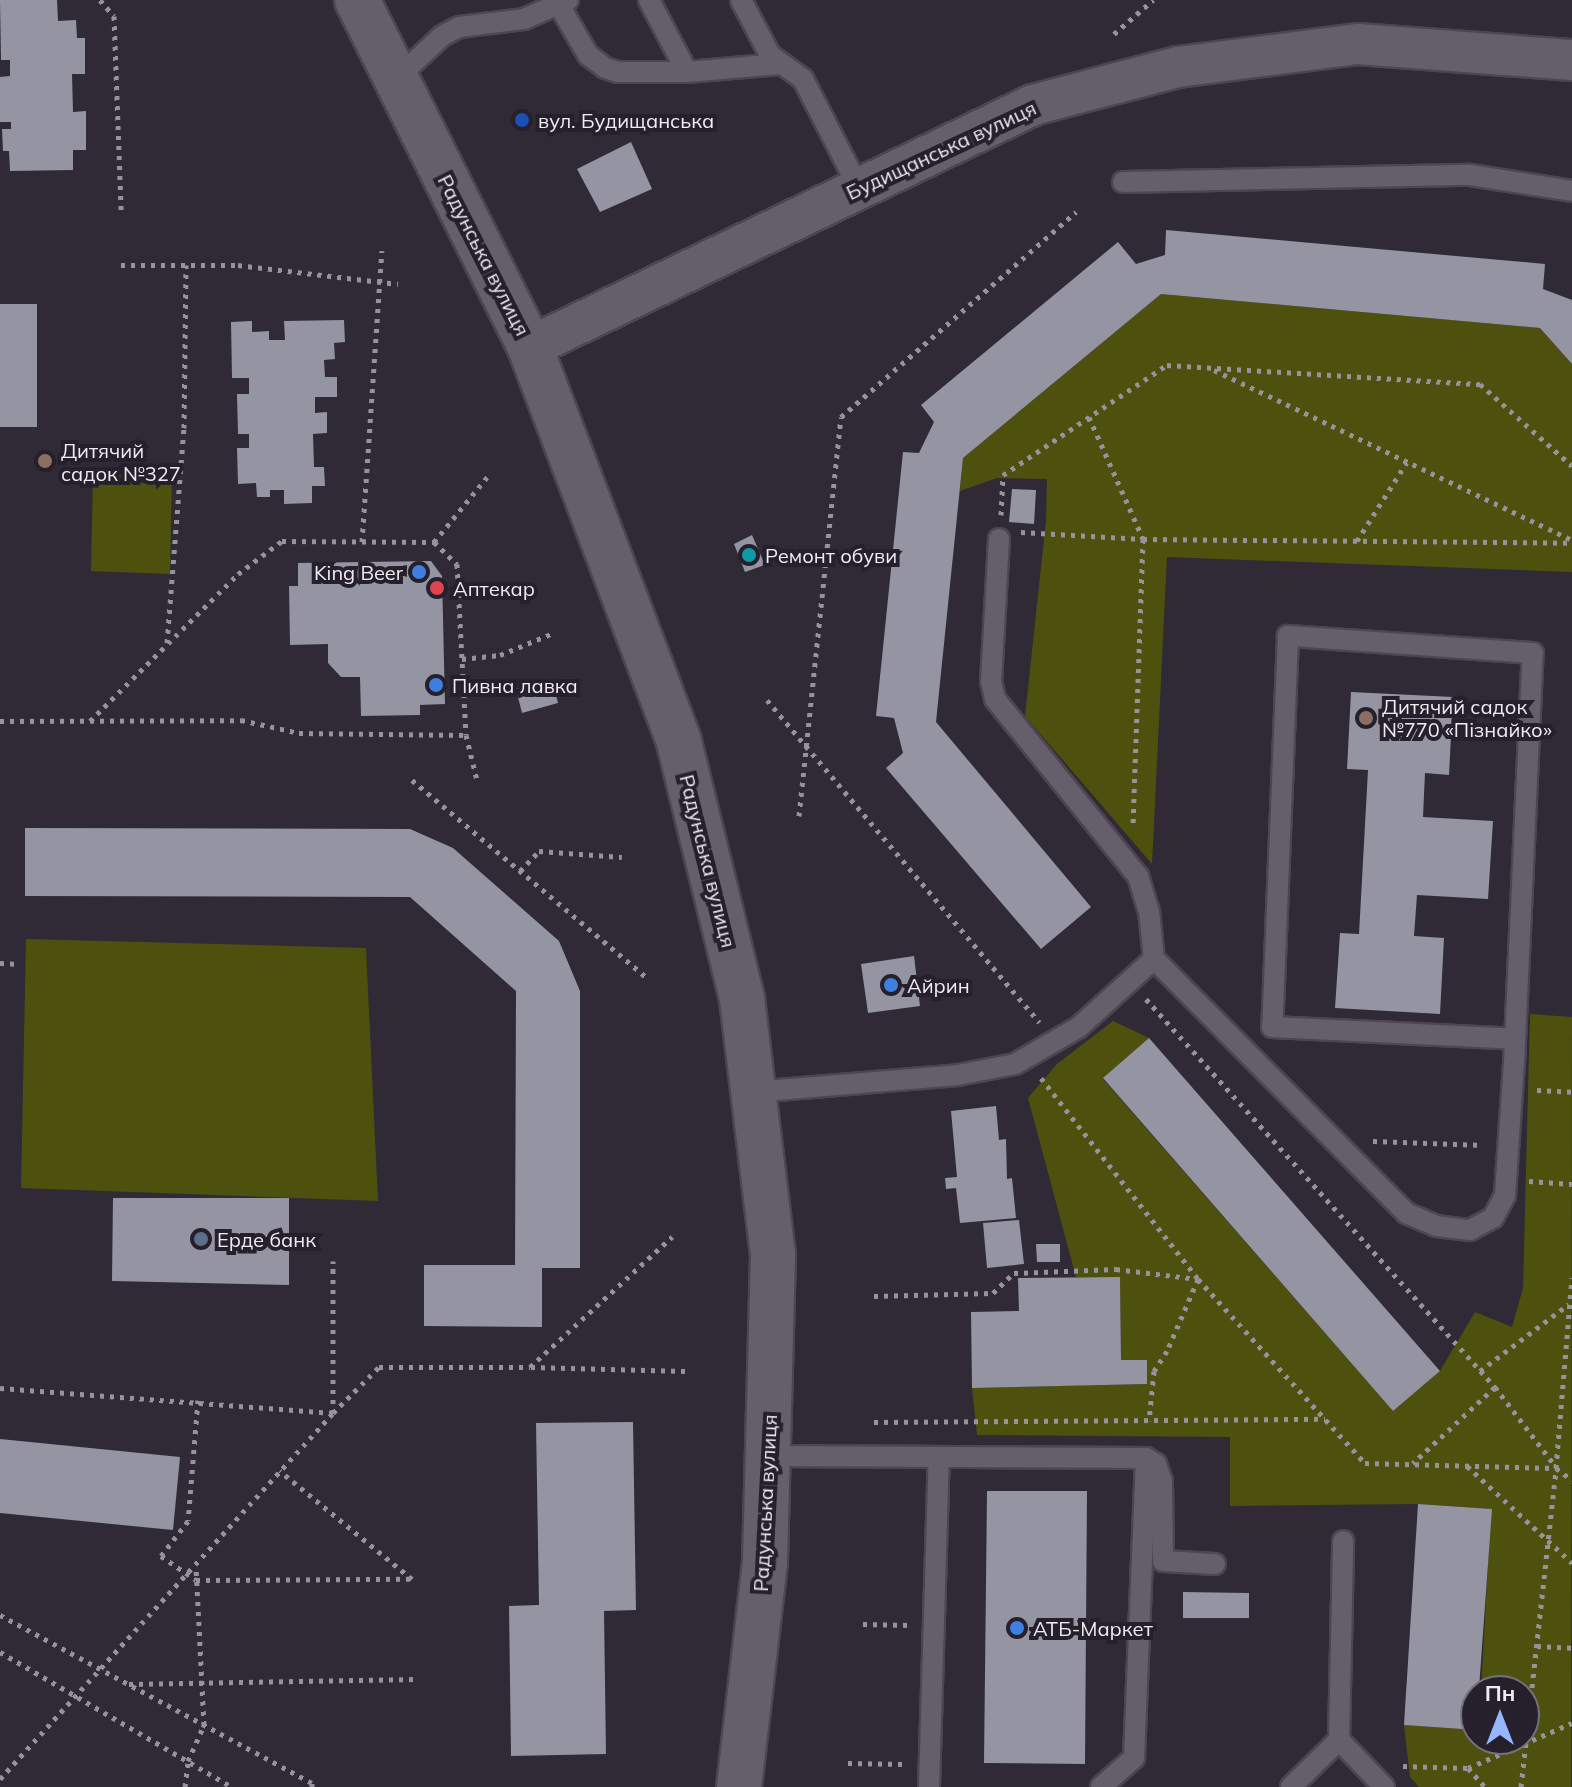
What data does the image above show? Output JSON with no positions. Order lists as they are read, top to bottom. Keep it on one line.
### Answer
{"streets":{"main road":["Радунська вулиця"],"street":["Будищанська вулиця"]},"crossings":[["Будищанська вулиця","Радунська вулиця"]],"places":["вул. Будищанська","Дитячий садок №327","Ремонт обуви","King Beer","Аптекар","Пивна лавка","Дитячий садок №770 «Пізнайко»","Айрин","Ерде банк","АТБ-Маркет"],"north":"top"}
